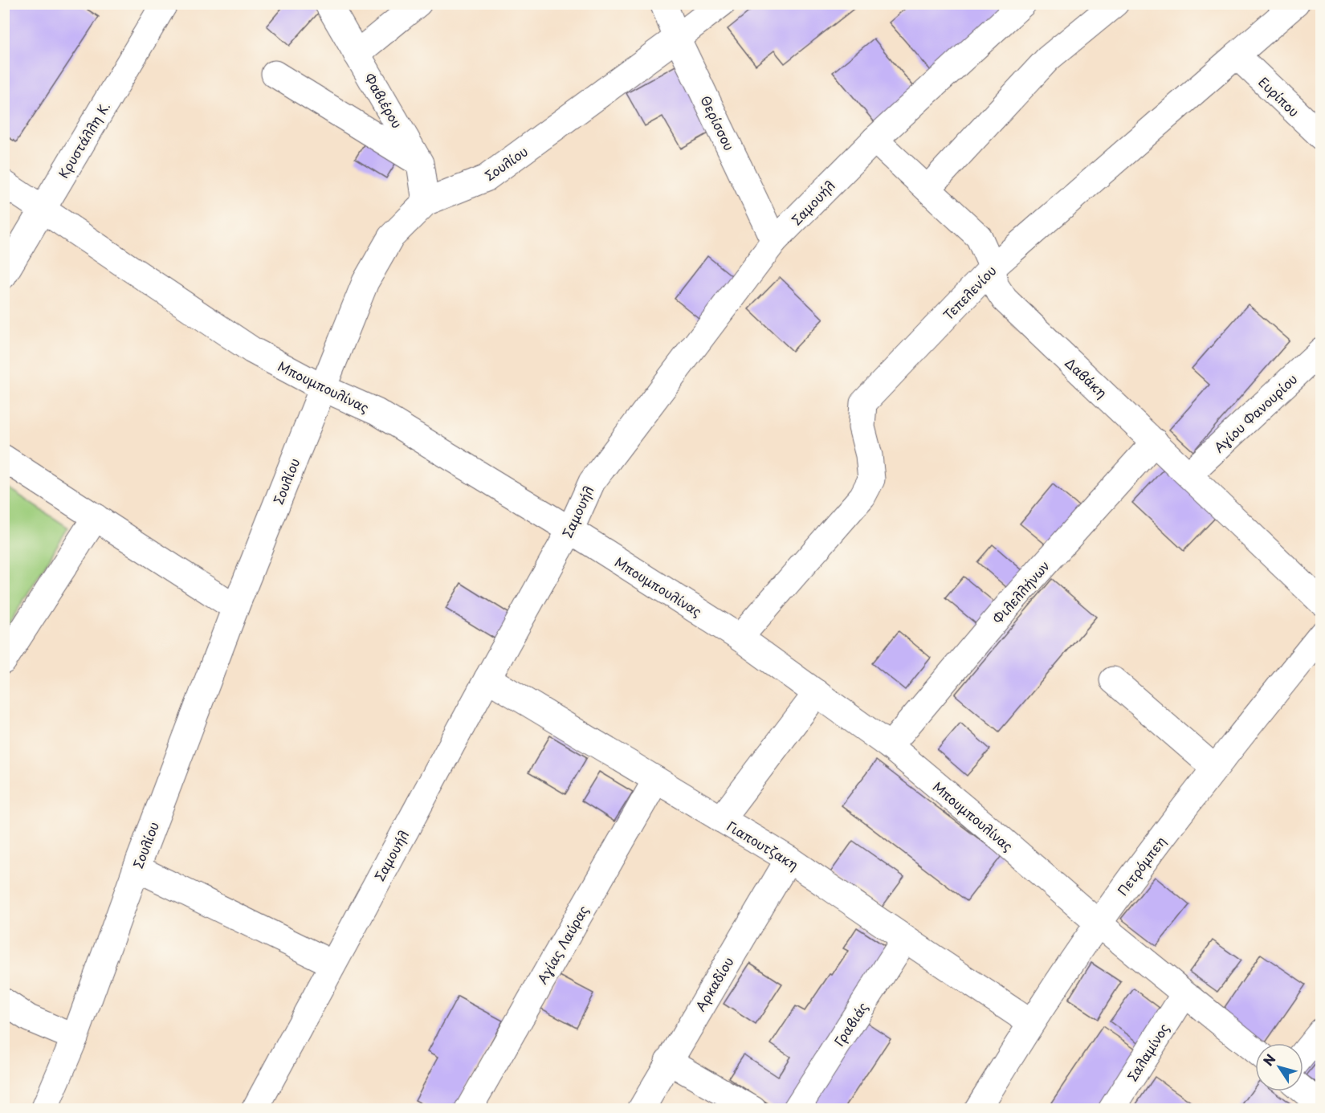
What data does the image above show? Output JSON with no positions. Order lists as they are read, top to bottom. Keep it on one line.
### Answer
{"streets":{"street":["Ευρίπου","Φαβιέρου","Θερίσσου","Κρυστάλλη Κ.","Σουλίου","Σαμουήλ","Τεπελενίου","Δαβάκη","Μπουμπουλίνας","Αγίου Φανουρίου","Φιλελλήνων","Γιαπουτζακη","Πετρόμπεη","Αγίας Λαύρας","Αρκαδίου","Γραβιάς","Σαλαμίνος"]},"crossings":[["Ευρίπου","Τεπελενίου"],["Φαβιέρου","Σουλίου"],["Θερίσσου","Σουλίου"],["Θερίσσου","Σαμουήλ"],["Κρυστάλλη Κ.","Μπουμπουλίνας"],["Σουλίου","Μπουμπουλίνας"],["Σαμουήλ","Δαβάκη"],["Σαμουήλ","Μπουμπουλίνας"],["Σαμουήλ","Γιαπουτζακη"],["Τεπελενίου","Δαβάκη"],["Τεπελενίου","Μπουμπουλίνας"],["Δαβάκη","Αγίου Φανουρίου"],["Δαβάκη","Φιλελλήνων"],["Μπουμπουλίνας","Φιλελλήνων"],["Μπουμπουλίνας","Πετρόμπεη"],["Μπουμπουλίνας","Σαλαμίνος"],["Γιαπουτζακη","Πετρόμπεη"],["Γιαπουτζακη","Αγίας Λαύρας"],["Γιαπουτζακη","Αρκαδίου"],["Γιαπουτζακη","Γραβιάς"]],"north":"top left"}
